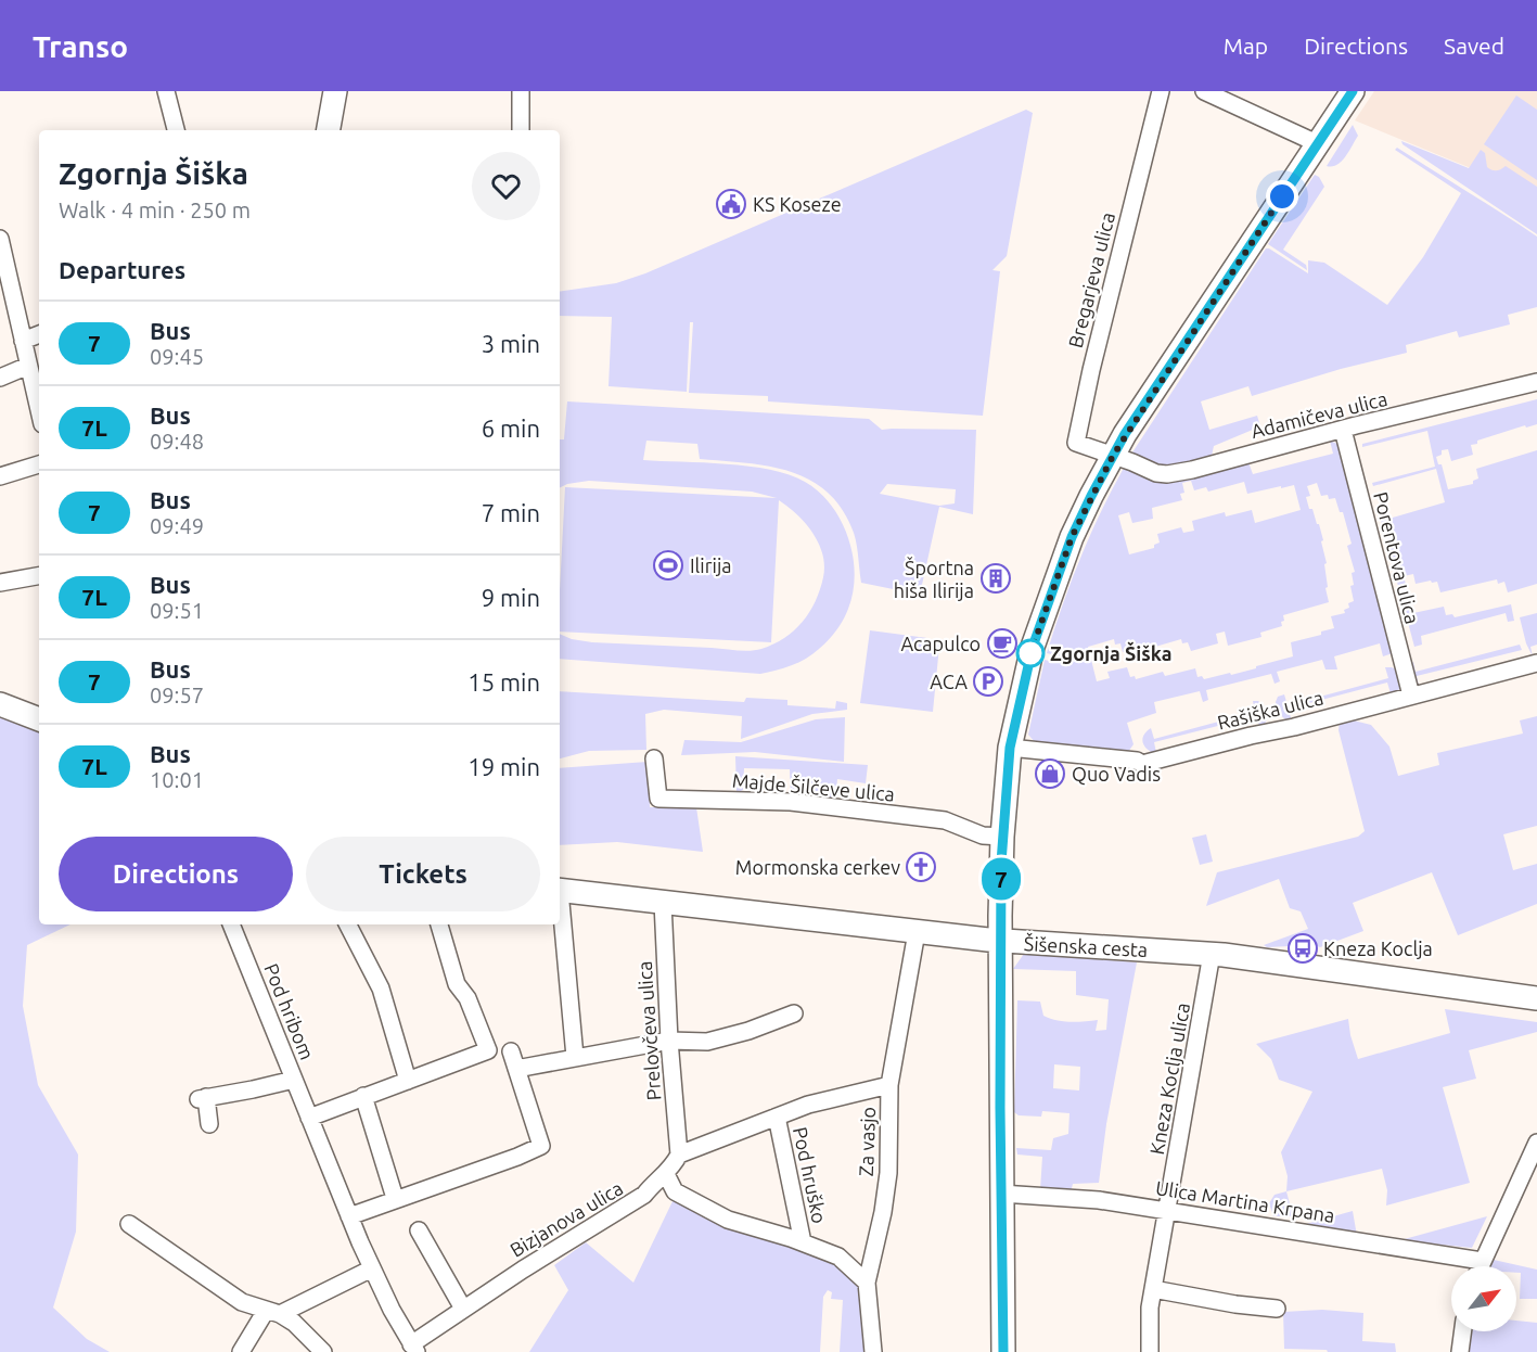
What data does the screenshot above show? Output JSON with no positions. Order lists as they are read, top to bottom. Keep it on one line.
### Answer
{"streets":{"street":["Bregarjeva ulica","Adamičeva ulica","Porentova ulica","Rašiška ulica","Majde Šilčeve ulica","Šišenska cesta","Pod hribom","Prelovčeva ulica","Kneza Koclja ulica","Za vasjo","Pod hruško","Ulica Martina Krpana","Bizjanova ulica"]},"crossings":[["Bregarjeva ulica","Adamičeva ulica"],["Adamičeva ulica","Porentova ulica"],["Porentova ulica","Rašiška ulica"],["Šišenska cesta","Prelovčeva ulica"],["Šišenska cesta","Kneza Koclja ulica"],["Šišenska cesta","Za vasjo"],["Pod hribom","Bizjanova ulica"],["Prelovčeva ulica","Bizjanova ulica"],["Kneza Koclja ulica","Ulica Martina Krpana"],["Za vasjo","Pod hruško"],["Pod hruško","Bizjanova ulica"]],"places":{"public building":["KS Koseze"],"sports":["Ilirija"],"building":["Športna hiša Ilirija"],"cafe":["Acapulco"],"other":["Zgornja Šiška"],"parking":["ACA"],"shop":["Quo Vadis"],"church":["Mormonska cerkev"],"bus stop":["Kneza Koclja"]},"lines":["bus line 7"],"north":"top right","page":{"header":"Transo","nav":["Map","Directions","Saved"],"on_map":"7","heading":[["Zgornja Šiška","Walk · 4 min · 250 m"],"Departures"],"list":[{"mark":"7","name":"Bus","note":"09:45","value":"3 min"},{"mark":"7L","name":"Bus","note":"09:48","value":"6 min"},{"mark":"7","name":"Bus","note":"09:49","value":"7 min"},{"mark":"7L","name":"Bus","note":"09:51","value":"9 min"},{"mark":"7","name":"Bus","note":"09:57","value":"15 min"},{"mark":"7L","name":"Bus","note":"10:01","value":"19 min"}],"buttons":["Directions","Tickets"]}}
